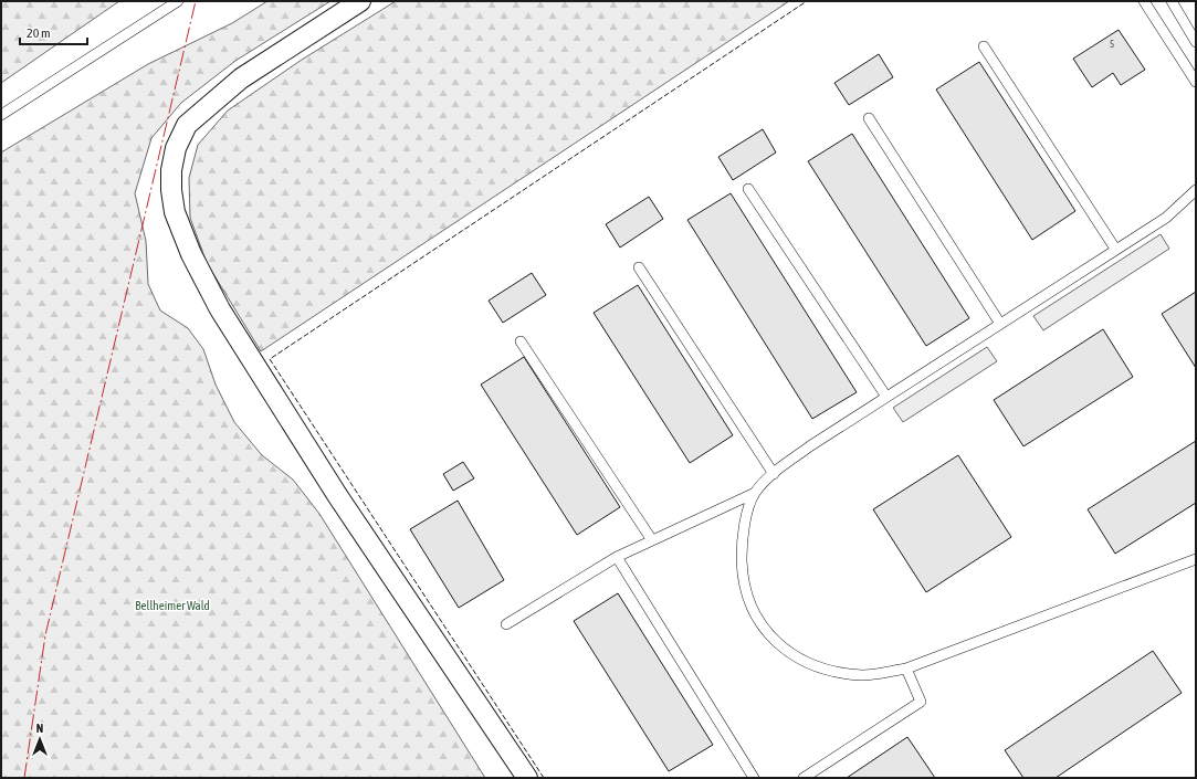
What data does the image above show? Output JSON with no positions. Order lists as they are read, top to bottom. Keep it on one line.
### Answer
{"parks":["Bellheimer Wald"],"house_numbers":["5"],"scale_bar":"20 m","north":"top"}
